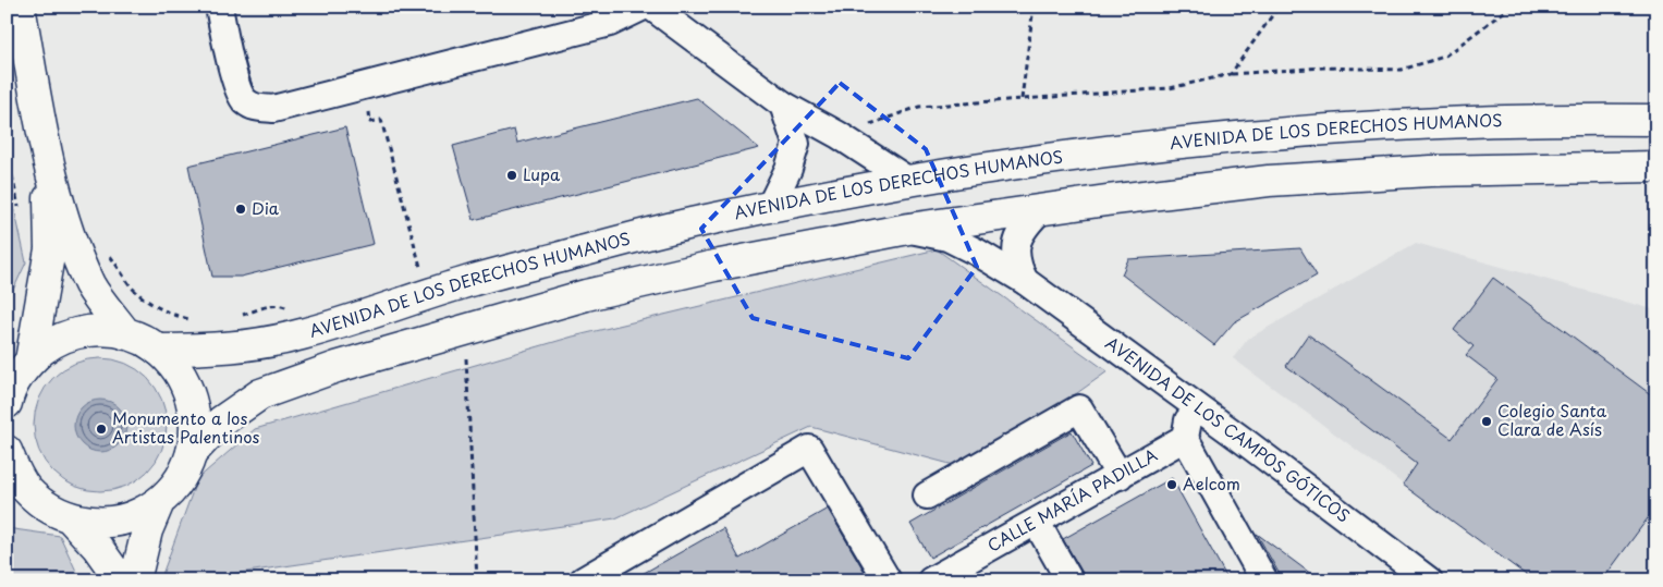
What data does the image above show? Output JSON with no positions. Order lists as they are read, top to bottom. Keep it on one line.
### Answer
{"streets":{"main road":["AVENIDA DE LOS DERECHOS HUMANOS"],"street":["AVENIDA DE LOS CAMPOS GÓTICOS","CALLE MARÍA PADILLA"]},"places":["Lupa","Dia","Colegio Santa Clara de Asís","Monumento a los Artistas Palentinos","Aelcom"]}
